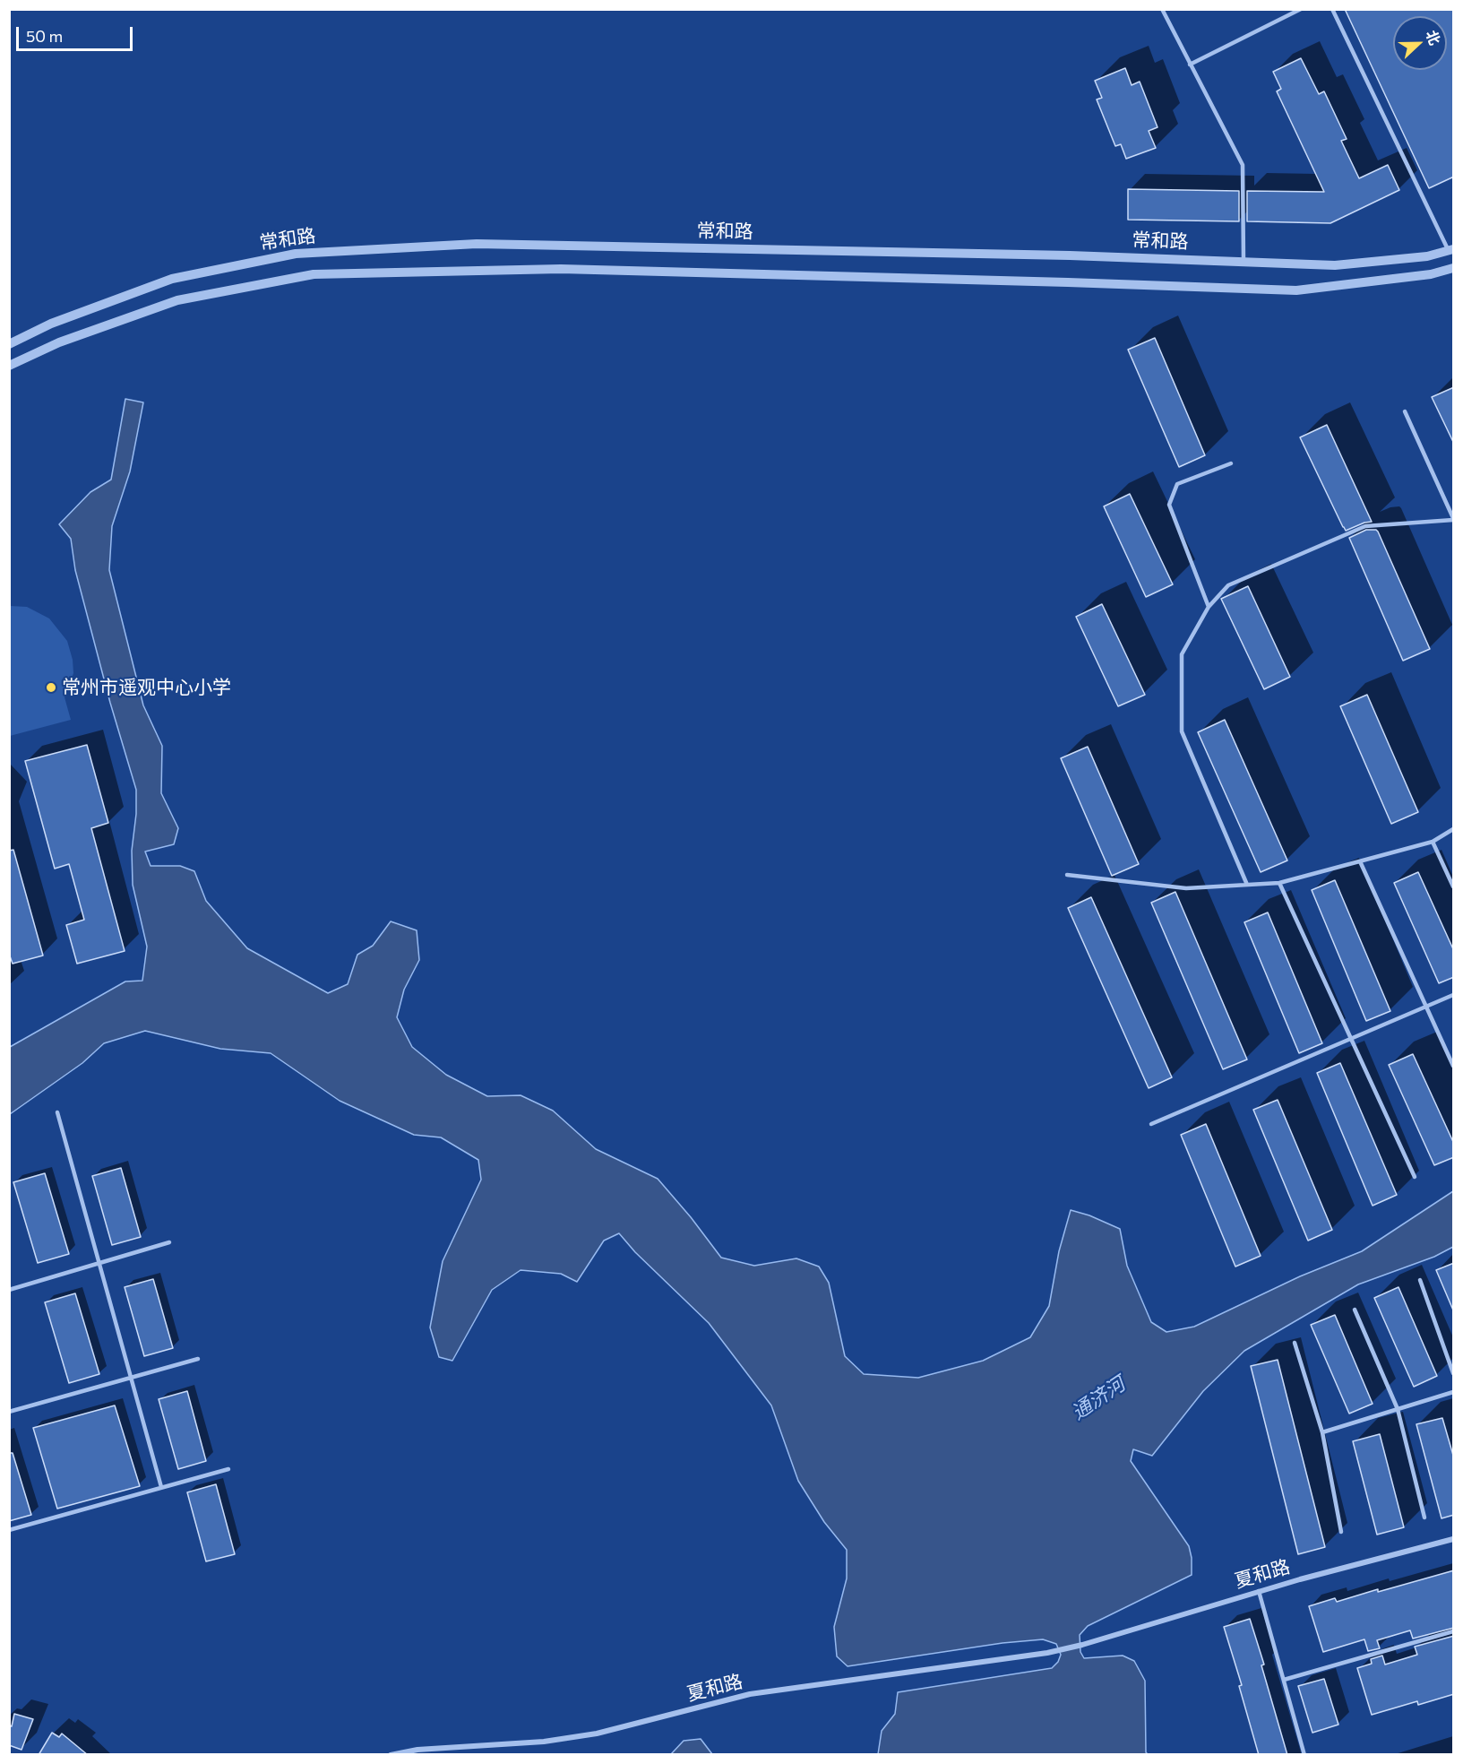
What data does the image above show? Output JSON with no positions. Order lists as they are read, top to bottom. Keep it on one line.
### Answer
{"streets":{"street":["常和路","夏和路"]},"water":["通济河"],"places":["常州市遥观中心小学"],"scale_bar":"50 m","north":"right"}
